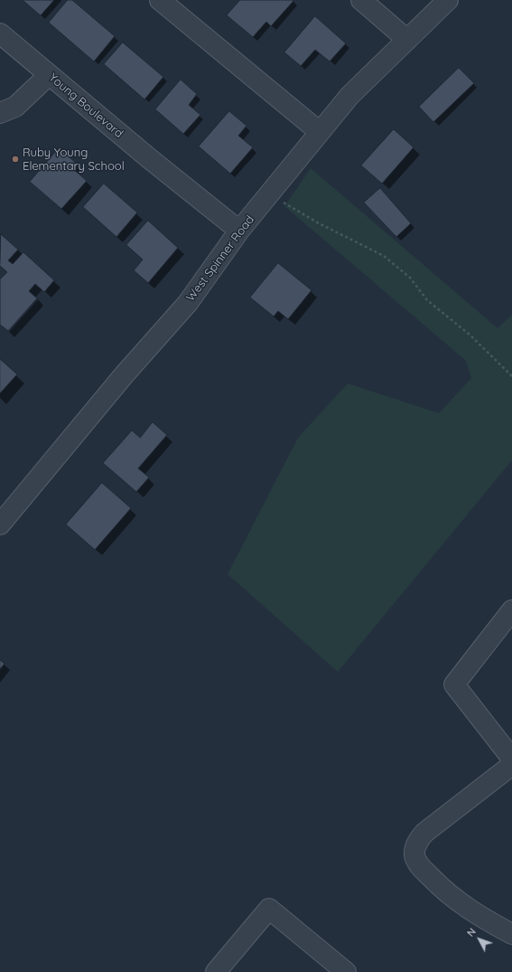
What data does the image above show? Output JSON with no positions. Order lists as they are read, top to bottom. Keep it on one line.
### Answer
{"streets":{"street":["Young Boulevard","West Spinner Road"]},"crossings":[["Young Boulevard","West Spinner Road"]],"places":["Ruby Young Elementary School"],"north":"top left"}
